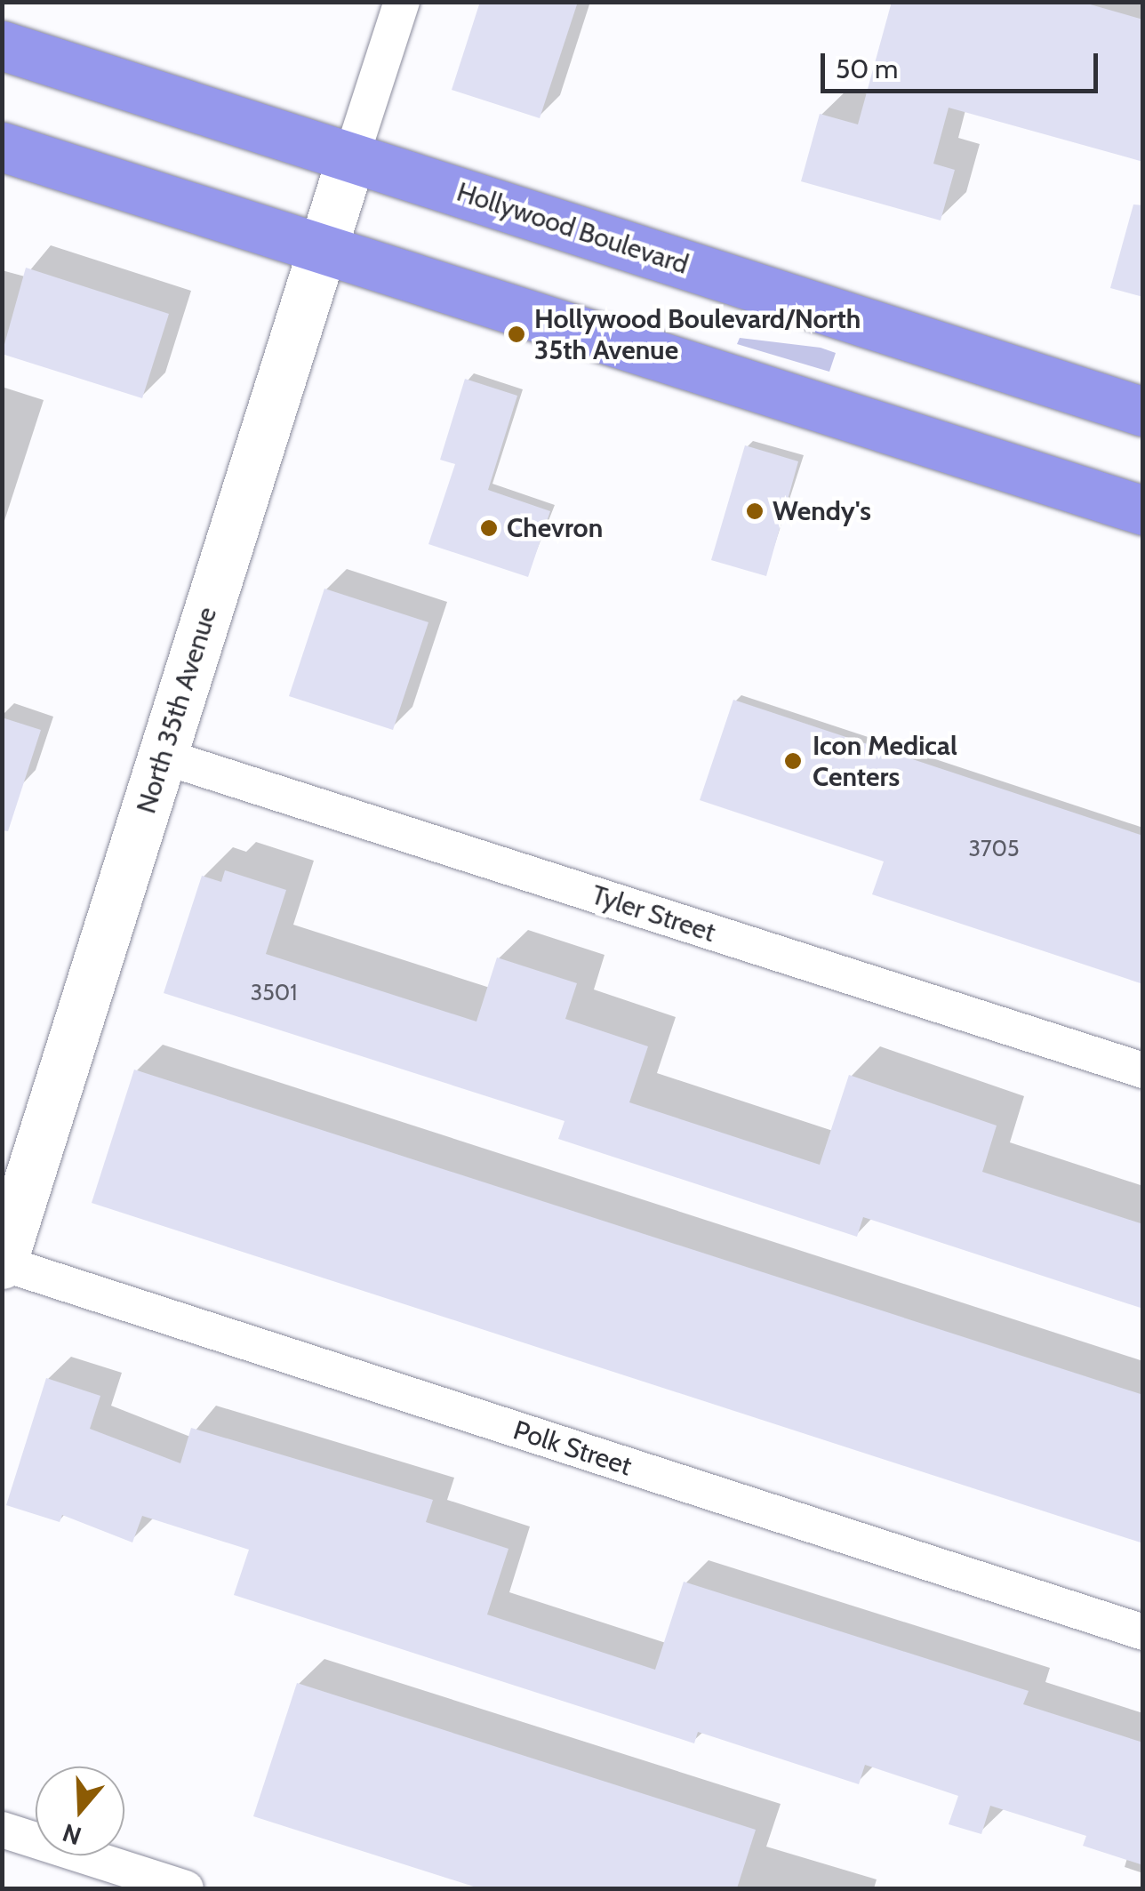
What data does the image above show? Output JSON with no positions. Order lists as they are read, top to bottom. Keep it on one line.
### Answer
{"streets":{"highway":["Hollywood Boulevard"],"street":["North 35th Avenue","Tyler Street","Polk Street"]},"crossings":[["Hollywood Boulevard","North 35th Avenue"],["North 35th Avenue","Tyler Street"],["North 35th Avenue","Polk Street"]],"places":["Hollywood Boulevard/North 35th Avenue","Wendy's","Chevron","Icon Medical Centers"],"house_numbers":["3705","3501"],"scale_bar":"50 m","north":"bottom"}
